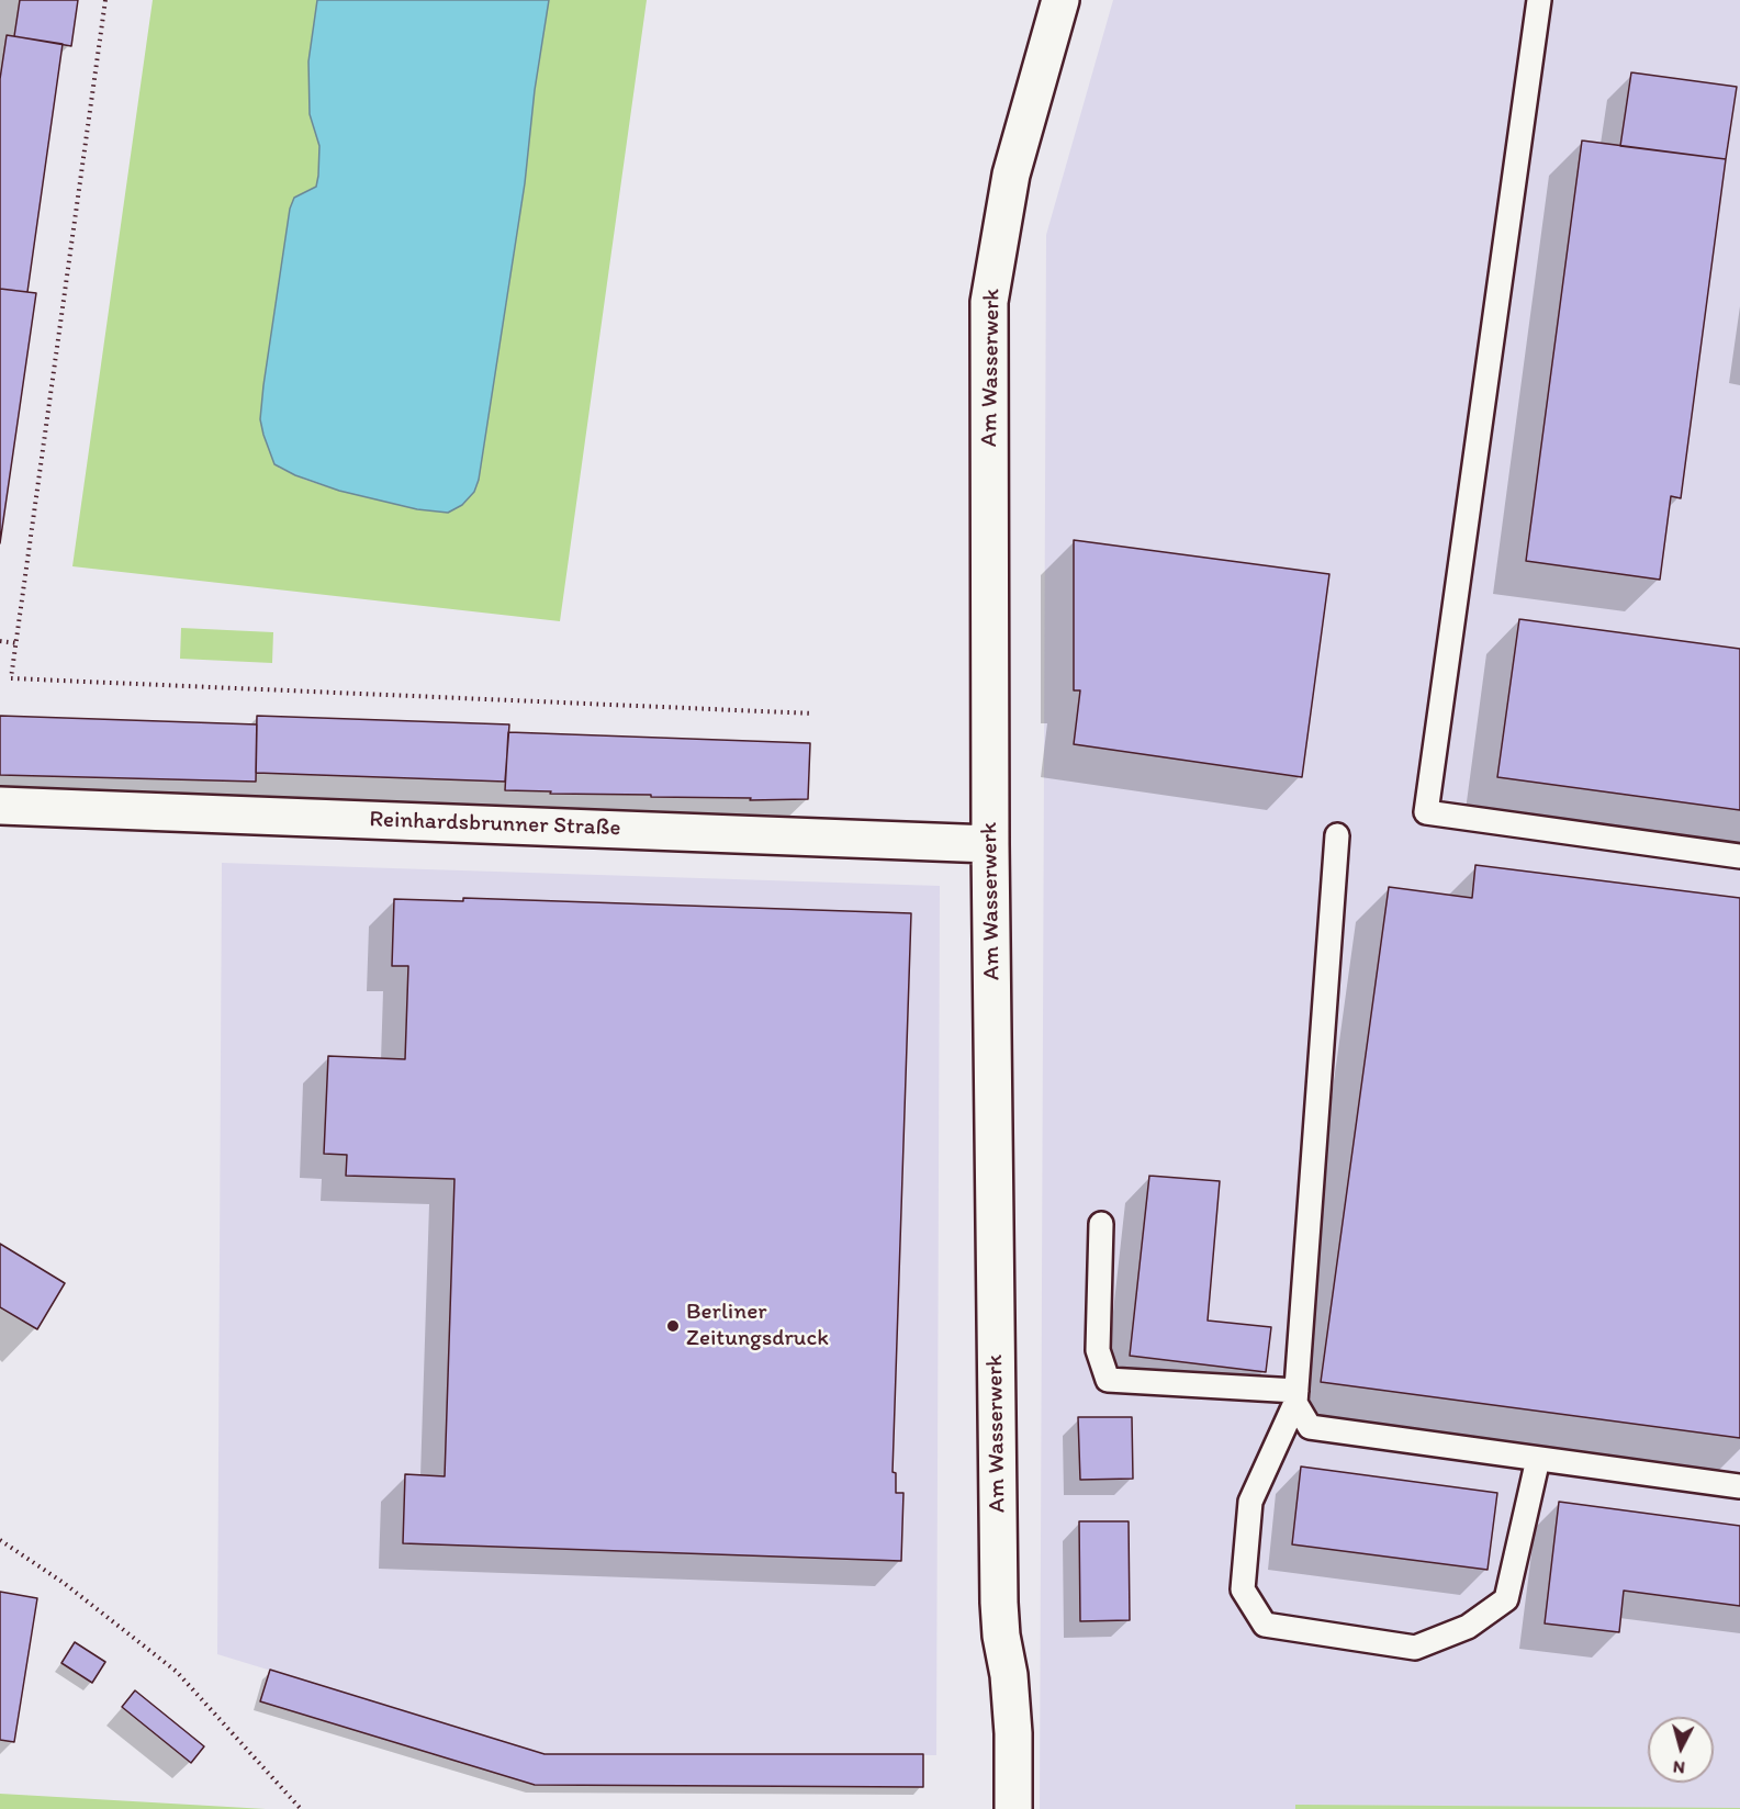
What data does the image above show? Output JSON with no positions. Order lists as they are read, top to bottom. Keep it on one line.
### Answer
{"streets":{"street":["Am Wasserwerk","Reinhardsbrunner Straße"]},"crossings":[["Am Wasserwerk","Reinhardsbrunner Straße"]],"places":["Berliner Zeitungsdruck"],"north":"bottom"}
